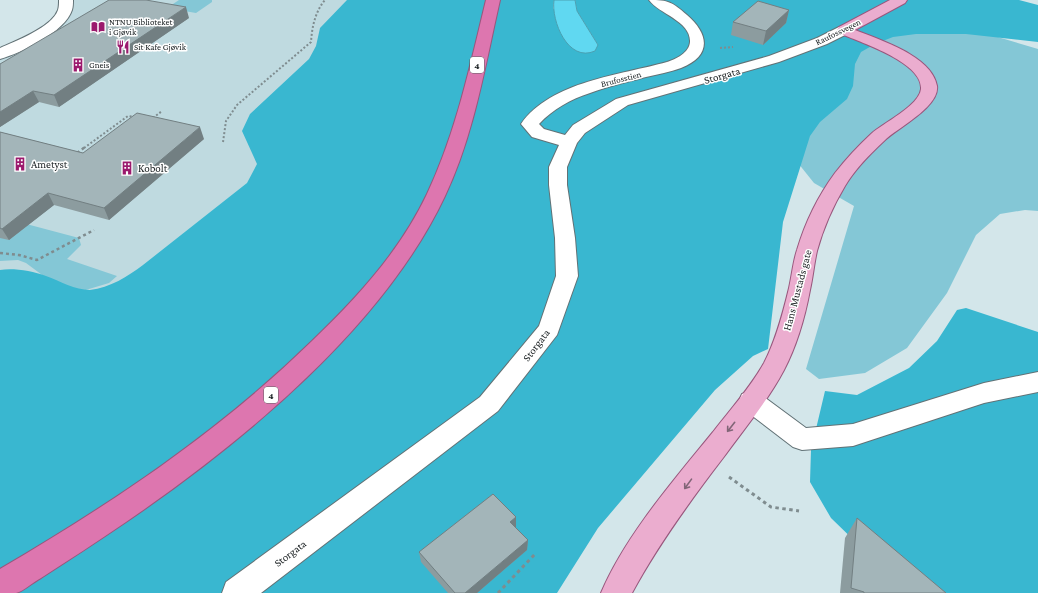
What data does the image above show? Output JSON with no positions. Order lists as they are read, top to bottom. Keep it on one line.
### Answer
{"streets":{"highway":["4"],"main road":["Raufossvegen","Hans Mustads gate"],"street":["Storgata","Brufosstien"]},"crossings":[["Raufossvegen","Storgata"],["Raufossvegen","Hans Mustads gate"],["Storgata","Brufosstien"]],"places":{"library":["NTNU Biblioteket i Gjøvik"],"restaurant":["Sit Kafe Gjøvik"],"building":["Gneis","Ametyst","Kobolt"]}}
